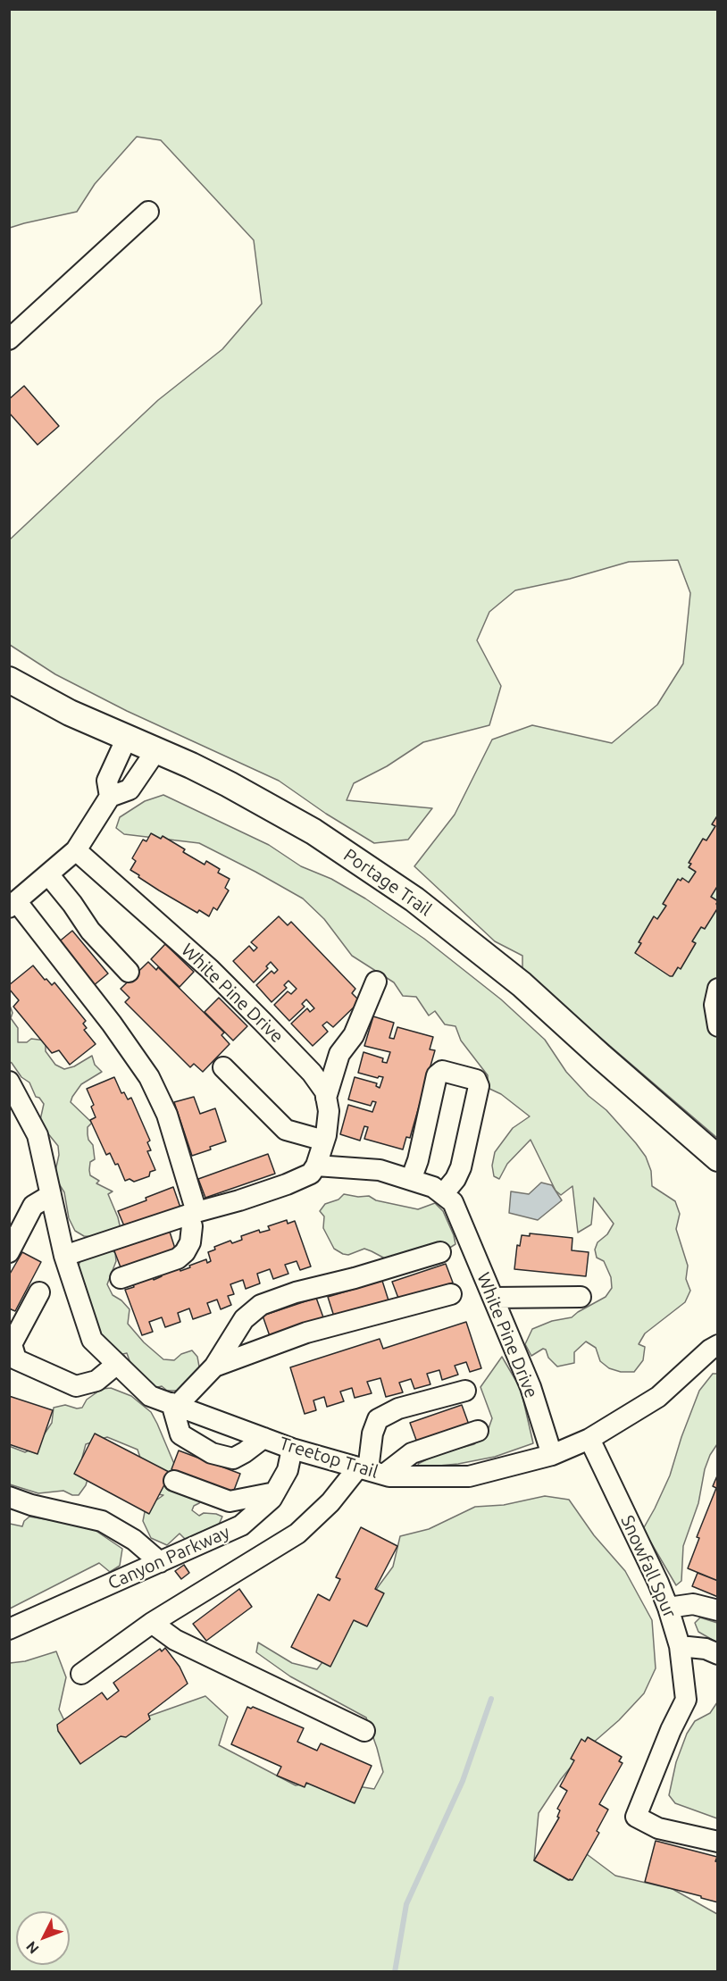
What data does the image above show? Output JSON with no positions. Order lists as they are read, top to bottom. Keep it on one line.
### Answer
{"streets":{"main road":["Portage Trail"],"street":["White Pine Drive","Treetop Trail","Canyon Parkway","Snowfall Spur"]},"crossings":[["White Pine Drive","Treetop Trail"],["Treetop Trail","Canyon Parkway"],["Treetop Trail","Snowfall Spur"]],"north":"bottom left"}
